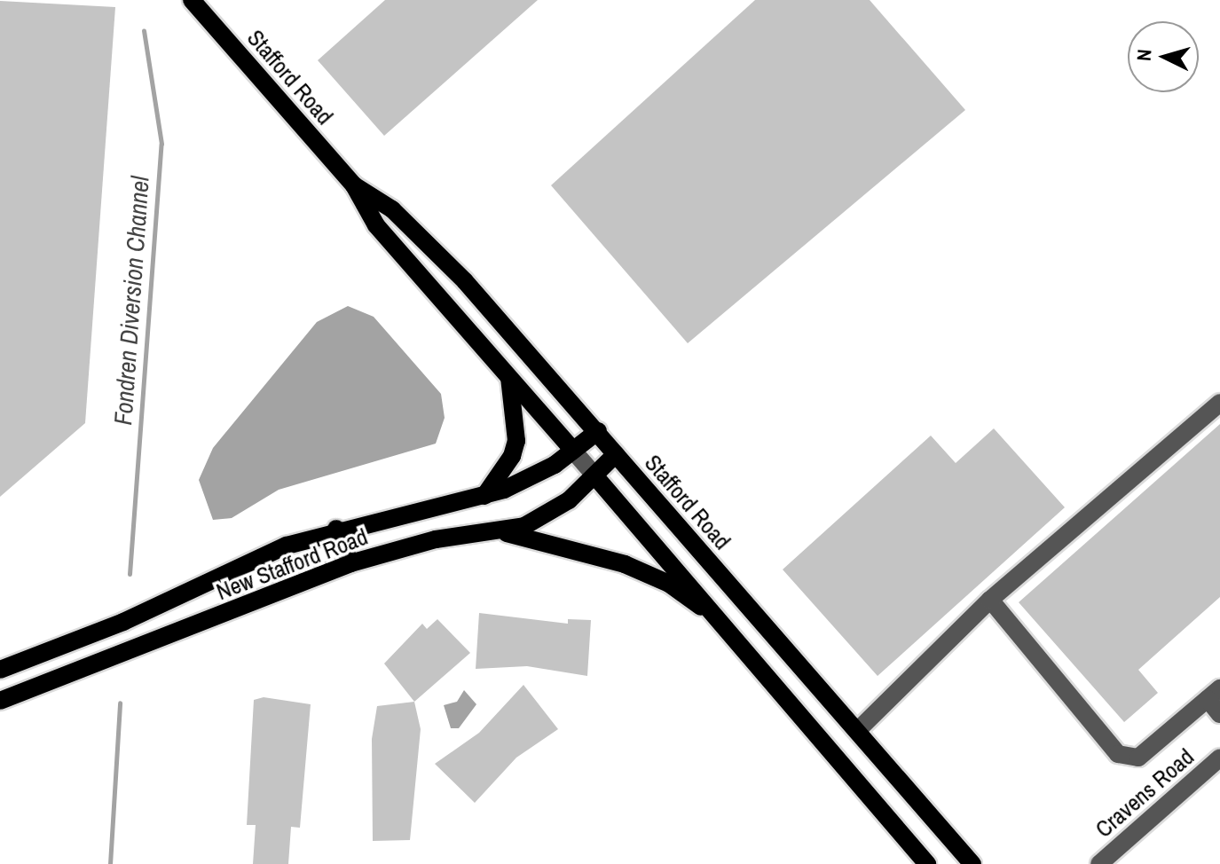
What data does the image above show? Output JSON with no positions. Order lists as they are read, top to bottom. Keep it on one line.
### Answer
{"streets":{"main road":["Stafford Road","New Stafford Road"],"street":["Cravens Road"]},"crossings":[["Stafford Road","New Stafford Road"]],"water":["Fondren Diversion Channel"],"north":"left"}
